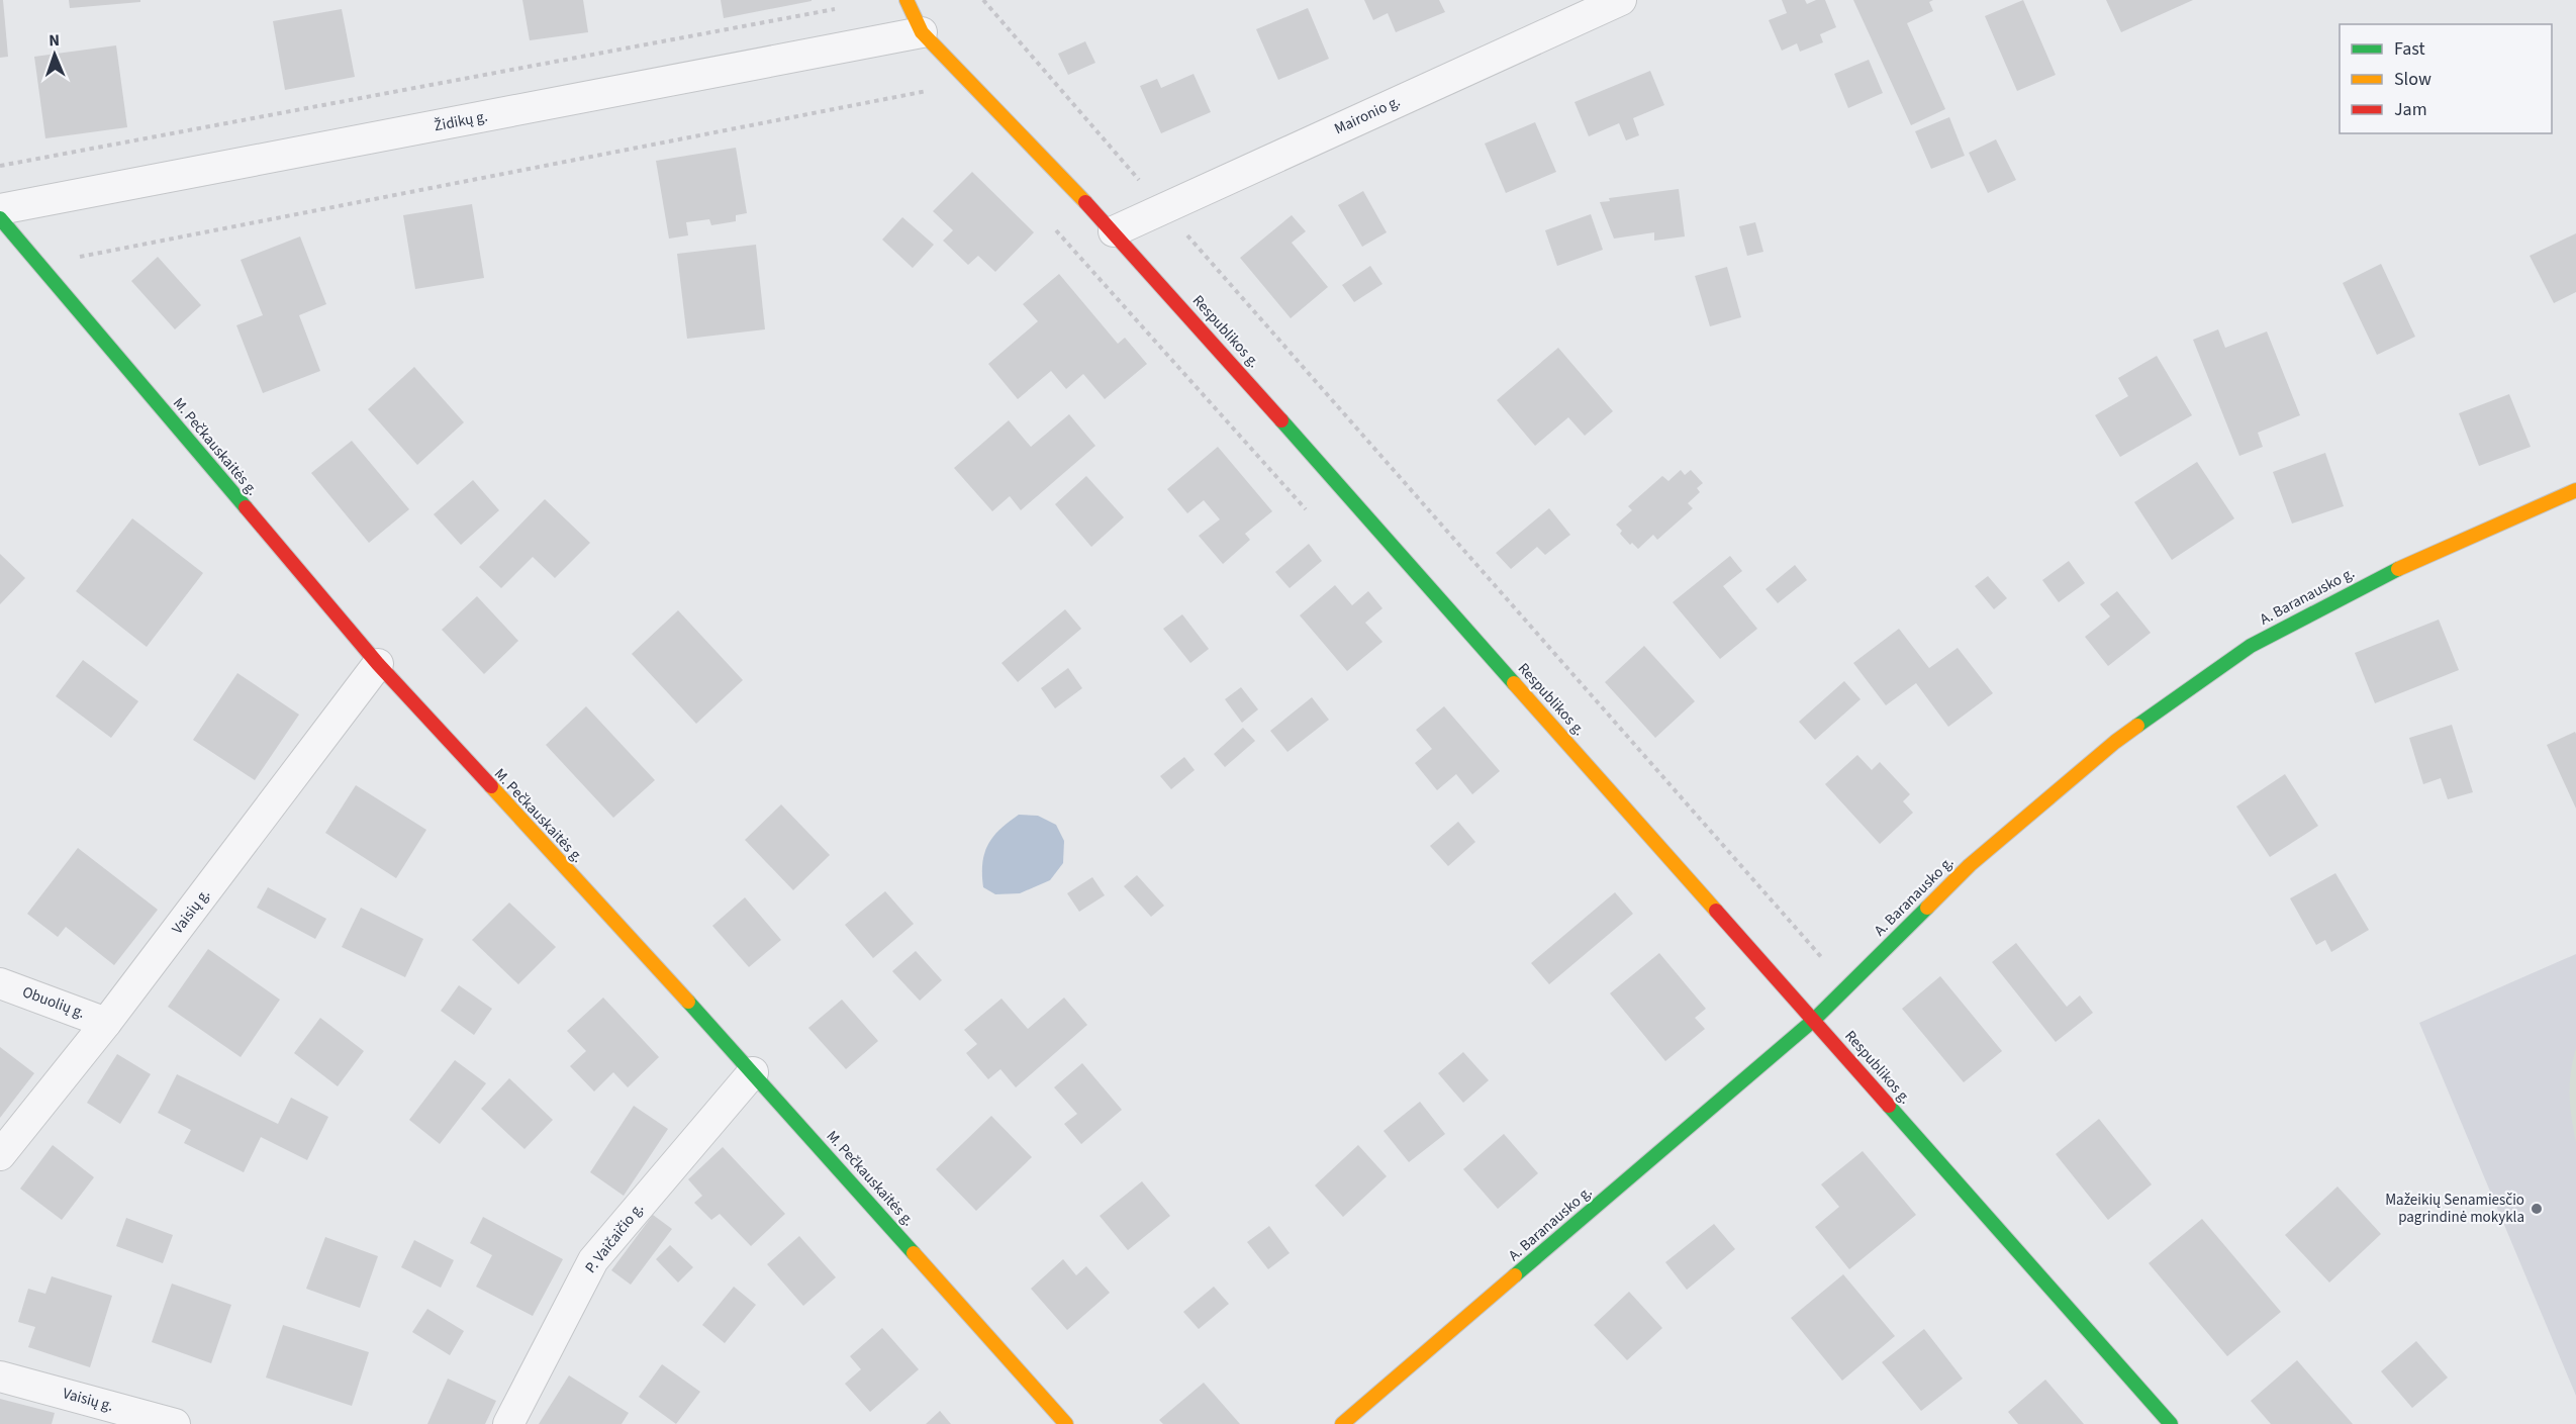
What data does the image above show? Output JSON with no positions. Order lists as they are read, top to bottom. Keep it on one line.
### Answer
{"streets":{"street":["Maironio g.","Židikų g.","Respublikos g.","M. Pečkauskaitės g.","A. Baranausko g.","Vaisių g.","Obuolių g.","P. Vaičaičio g."]},"crossings":[["Maironio g.","Respublikos g."],["Židikų g.","Respublikos g."],["Respublikos g.","A. Baranausko g."],["M. Pečkauskaitės g.","Vaisių g."],["M. Pečkauskaitės g.","P. Vaičaičio g."],["Vaisių g.","Obuolių g."]],"places":["Mažeikių Senamiesčio pagrindinė mokykla"],"legend":["Fast","Slow","Jam"],"north":"top"}
